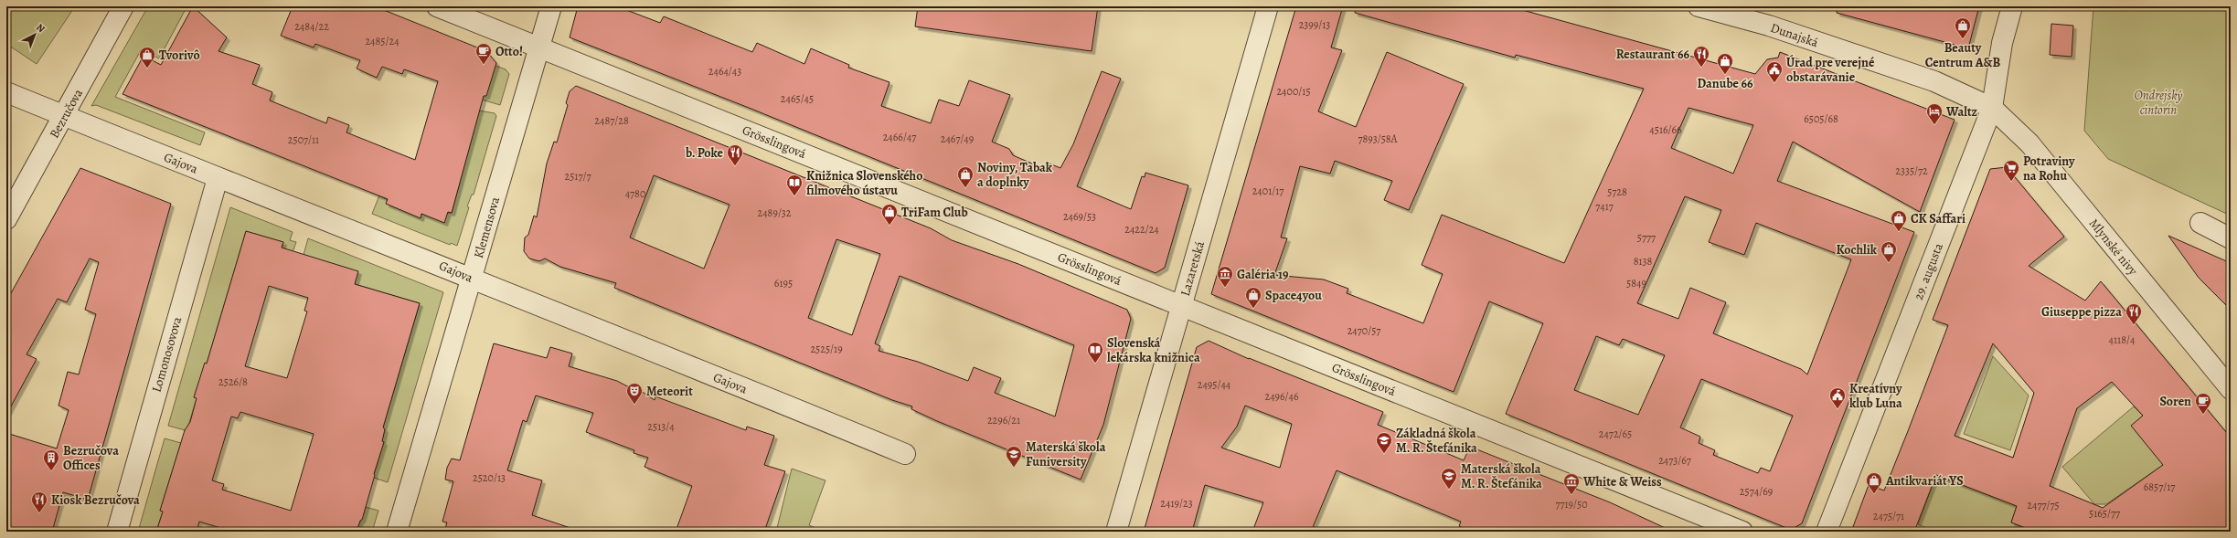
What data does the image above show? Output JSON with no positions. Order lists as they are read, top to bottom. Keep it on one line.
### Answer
{"streets":{"street":["Dunajská","Bezručova","Grösslingová","Gajova","Klemensova","Mlynské nivy","Lazaretská","29. augusta","Lomonosovova"]},"crossings":[["Dunajská","Mlynské nivy"],["Dunajská","29. augusta"],["Bezručova","Gajova"],["Grösslingová","Klemensova"],["Grösslingová","Lazaretská"],["Gajova","Klemensova"],["Gajova","Lomonosovova"],["Mlynské nivy","29. augusta"]],"parks":["Ondrejský cintorín"],"places":{"shop":["Beauty Centrum A&B","Tvorivô","Danube 66","Noviny, Tabak a doplnky","TriFam Club","CK Saffari","Kochlik","Space4you","Antikvariát YS"],"cafe":["Otto!","Soren"],"restaurant":["Restaurant 66","b. Poke","Giuseppe pizza","Kiosk Bezručova"],"public building":["Úrad pre verejné obstarávanie","Kreatívny klub Luna"],"hotel":["Waltz"],"supermarket":["Potraviny na Rohu"],"library":["Knižnica Slovenského filmového ústavu","Slovenská lekárska knižnica"],"museum":["Galéria 19","White & Weiss"],"theatre":["Meteorit"],"school or university":["Základná škola M. R. Štefánika","Materská škola Funiversity","Materská škola M. R. Štefánika"],"building":["Bezručova Offices"]},"house_numbers":["2399/13","2484/22","2485/24","2464/43","2400/15","2465/45","6505/68","2487/28","4516/66","2466/47","2467/49","7893/58A","2507/11","2335/72","2517/7","2401/17","5728","4780","7417","2489/32","2469/53","2422/24","5777","8138","6195","5849","2470/57","4118/4","2525/19","2526/8","2495/44","2496/46","2296/21","2513/4","2472/65","2473/67","2520/13","6857/17","2574/69","2419/23","7719/50","2477/75","5165/77","2475/71"],"north":"top right"}
